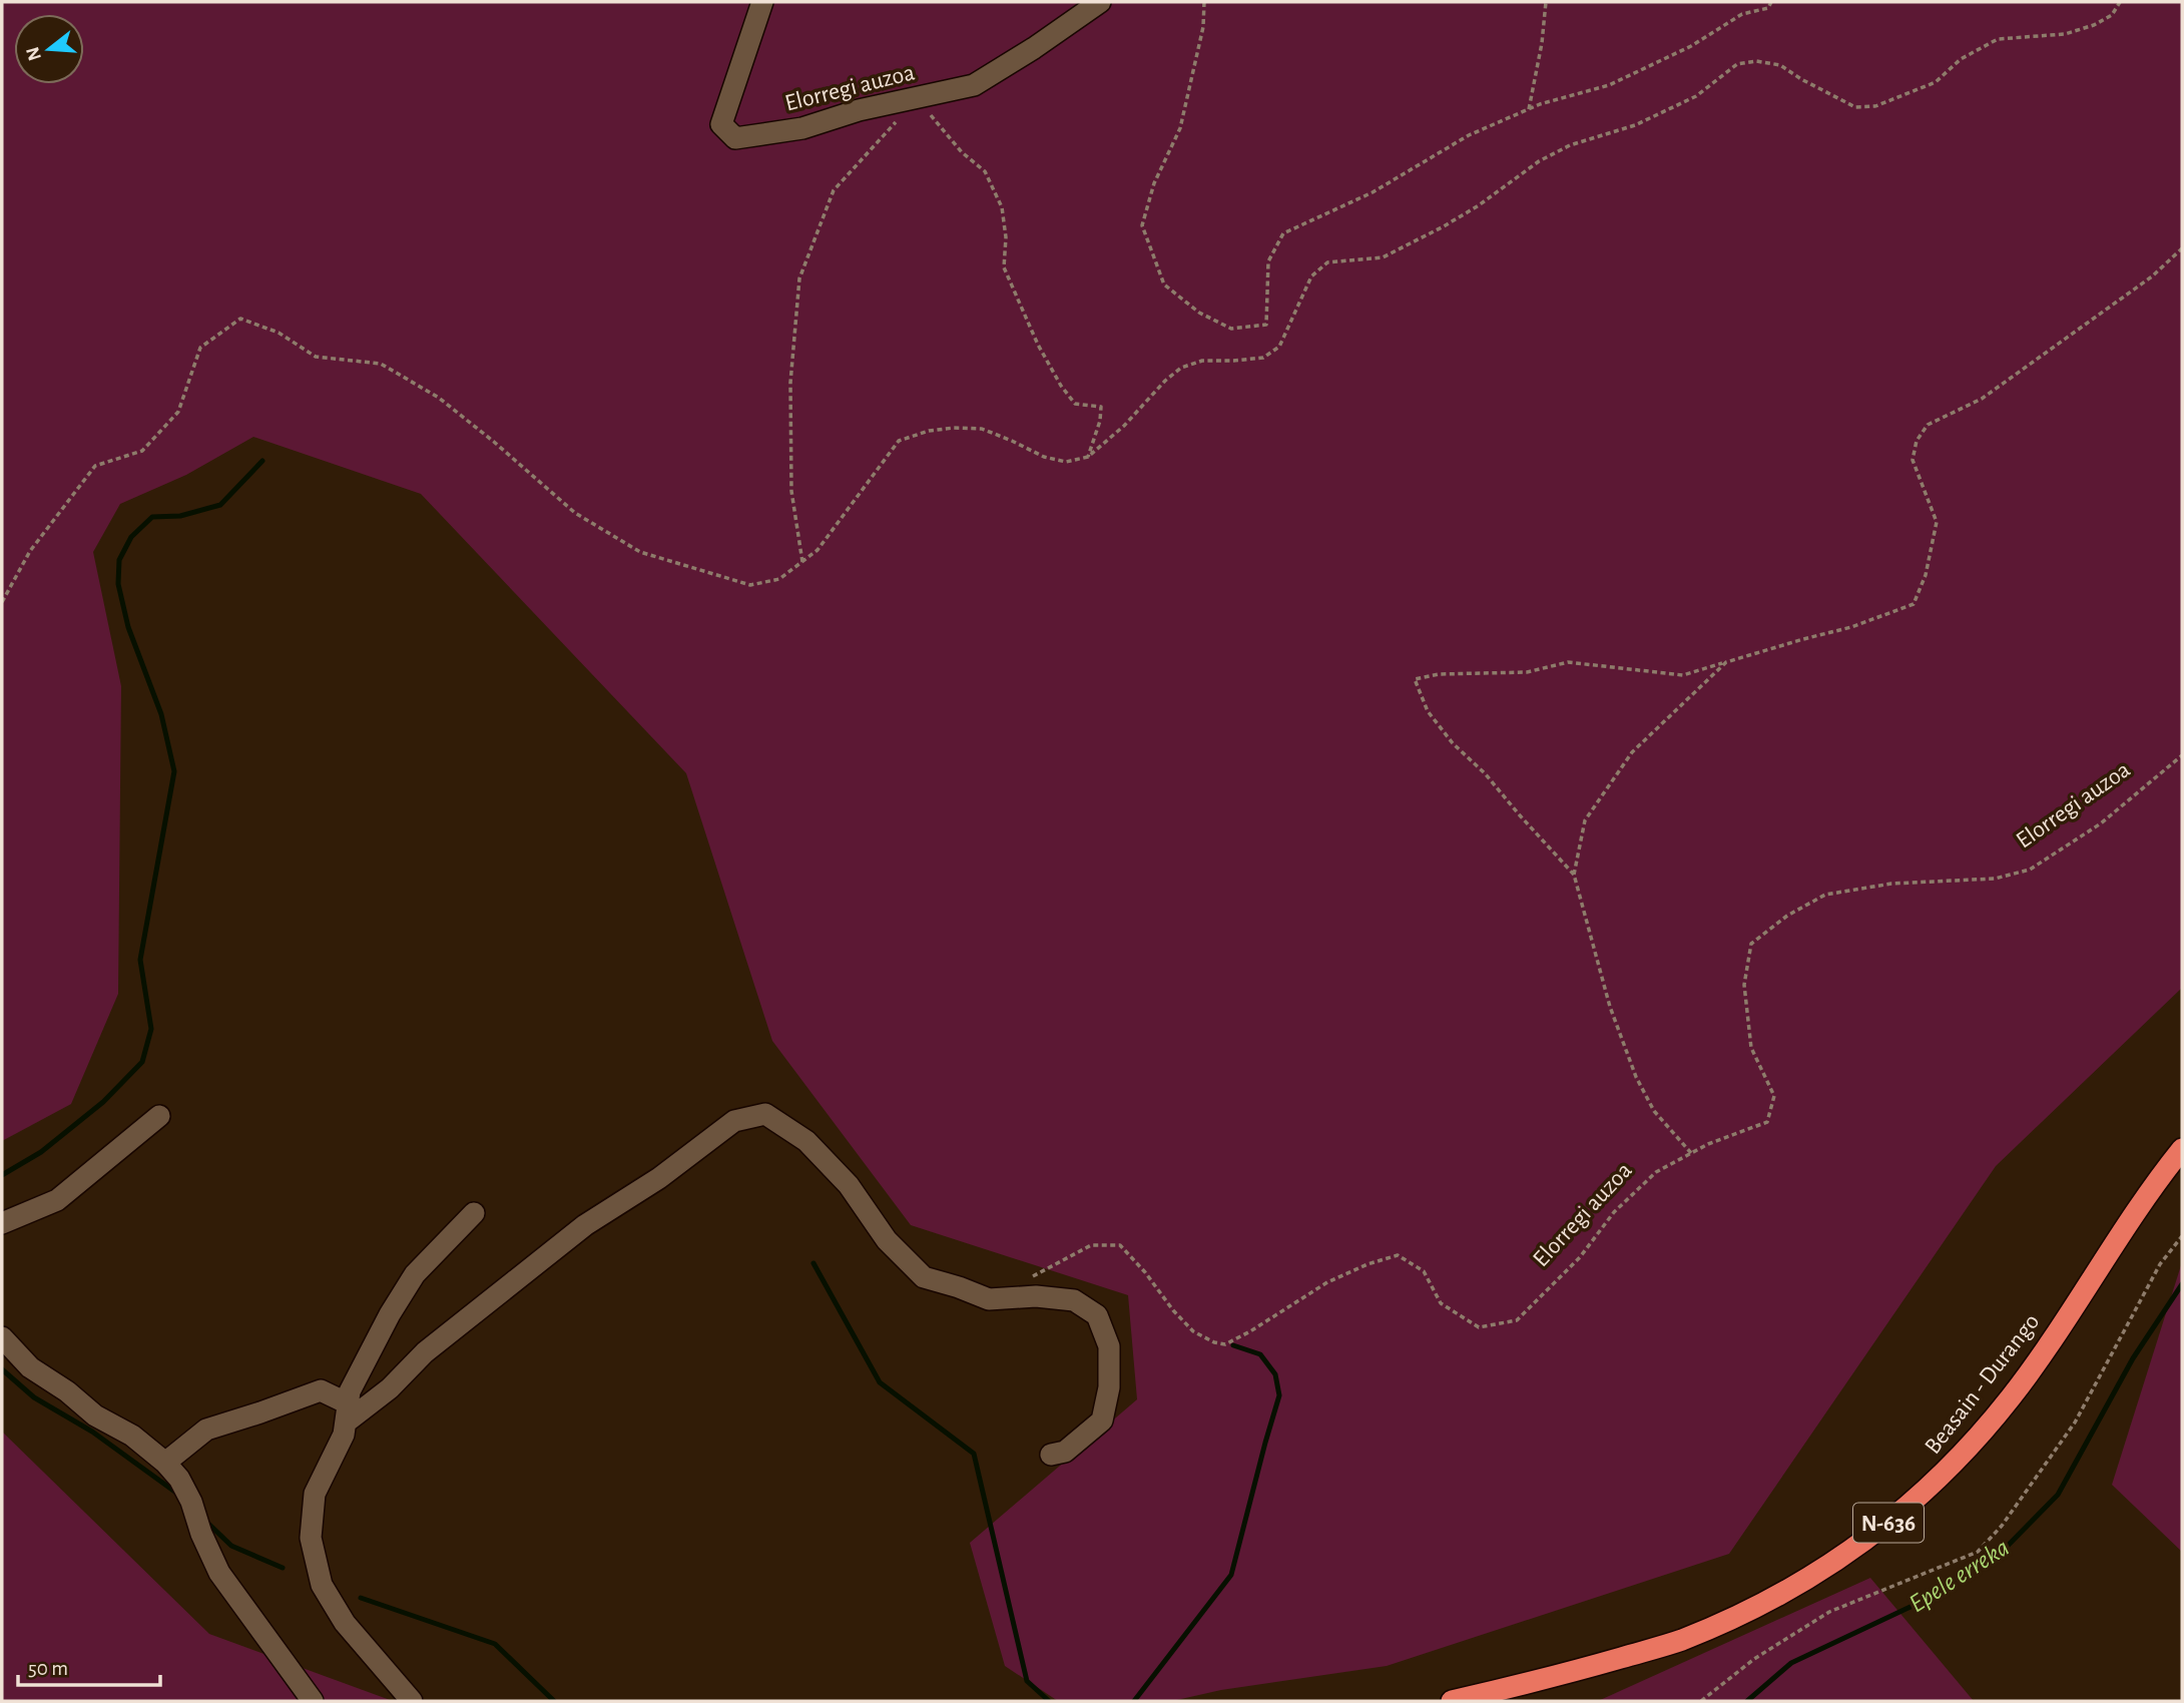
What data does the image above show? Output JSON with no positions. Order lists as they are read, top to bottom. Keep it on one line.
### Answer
{"streets":{"highway":["Beasain - Durango","N-636"],"street":["Elorregi auzoa"]},"water":["Epele erreka"],"scale_bar":"50 m","north":"left"}
